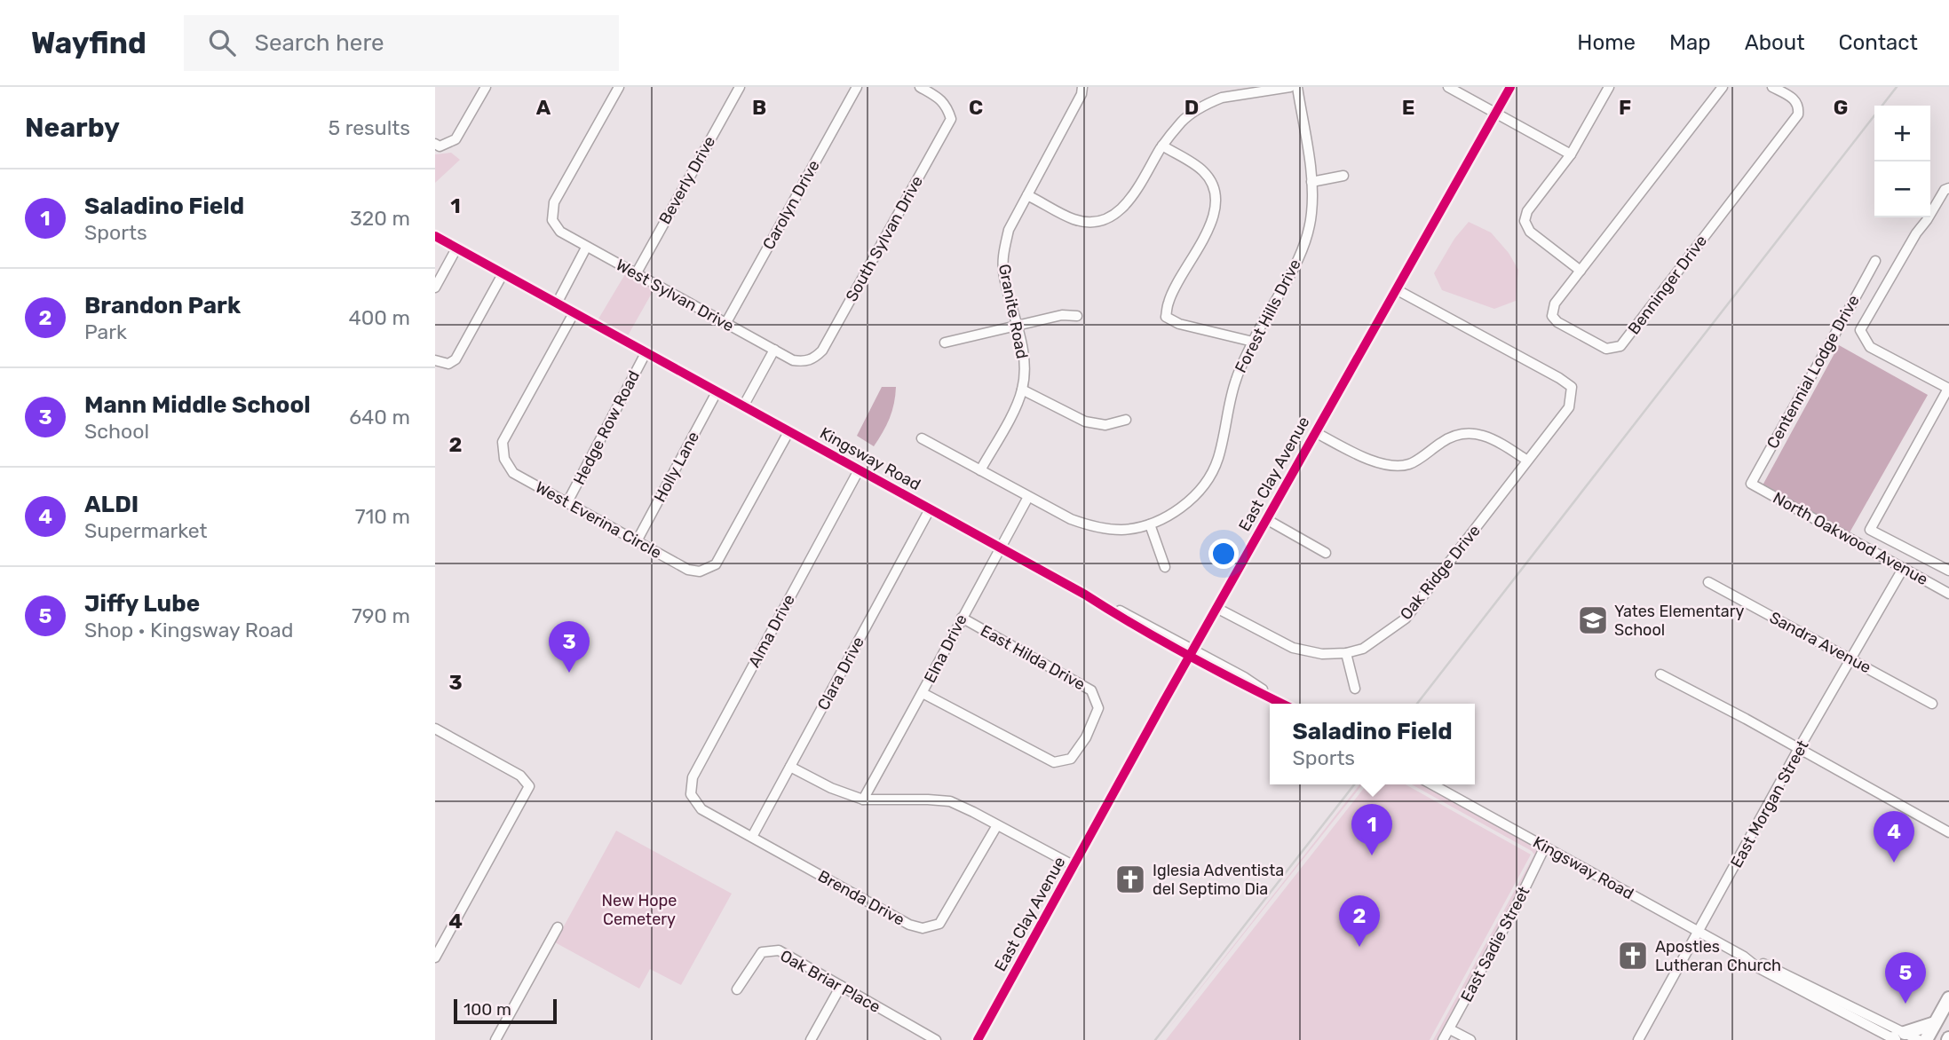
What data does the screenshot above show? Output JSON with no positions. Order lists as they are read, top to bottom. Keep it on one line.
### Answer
{"streets":{"street":["Beverly Drive","Carolyn Drive","South Sylvan Drive","Benninger Drive","West Sylvan Drive","Granite Road","Forest Hills Drive","Centennial Lodge Drive","Hedge Row Road","Kingsway Road","Holly Lane","East Clay Avenue","West Everina Circle","North Oakwood Avenue","Oak Ridge Drive","Alma Drive","Sandra Avenue","Elna Drive","East Hilda Drive","Clara Drive","East Morgan Street","Brenda Drive","East Sadie Street","Oak Briar Place"]},"crossings":[["Beverly Drive","West Sylvan Drive"],["Carolyn Drive","West Sylvan Drive"],["South Sylvan Drive","West Sylvan Drive"],["Granite Road","Forest Hills Drive"],["Forest Hills Drive","Elna Drive"],["Centennial Lodge Drive","North Oakwood Avenue"],["Hedge Row Road","Kingsway Road"],["Hedge Row Road","West Everina Circle"],["Kingsway Road","Holly Lane"],["Kingsway Road","East Clay Avenue"],["Kingsway Road","West Everina Circle"],["Kingsway Road","Alma Drive"],["Kingsway Road","Elna Drive"],["Kingsway Road","Clara Drive"],["Kingsway Road","East Morgan Street"],["Kingsway Road","East Sadie Street"],["Holly Lane","West Everina Circle"],["East Clay Avenue","Oak Ridge Drive"],["North Oakwood Avenue","East Morgan Street"],["Alma Drive","Brenda Drive"],["Sandra Avenue","East Morgan Street"],["Elna Drive","East Hilda Drive"],["Clara Drive","Brenda Drive"]],"parks":["New Hope Cemetery"],"places":{"school or university":["Yates Elementary School"],"church":["Iglesia Adventista del Septimo Dia","Apostles Lutheran Church"]},"scale_bar":"100 m","page":{"header":"Wayfind","search":"Search here","nav":["Home","Map","About","Contact"],"heading":["Nearby","5 results"],"map_buttons":["+","−"],"list":[{"mark":"1","name":"Saladino Field","note":"Sports","value":"320 m"},{"mark":"2","name":"Brandon Park","note":"Park","value":"400 m"},{"mark":"3","name":"Mann Middle School","note":"School","value":"640 m"},{"mark":"4","name":"ALDI","note":"Supermarket","value":"710 m"},{"mark":"5","name":"Jiffy Lube","note":"Shop · Kingsway Road","value":"790 m"}],"pins":["3","1","4","2","5"],"popup":["Saladino Field","Sports"],"scale":"100 m"},"grid":{"columns":["A","B","C","D","E","F","G"],"rows":["1","2","3","4"]}}
